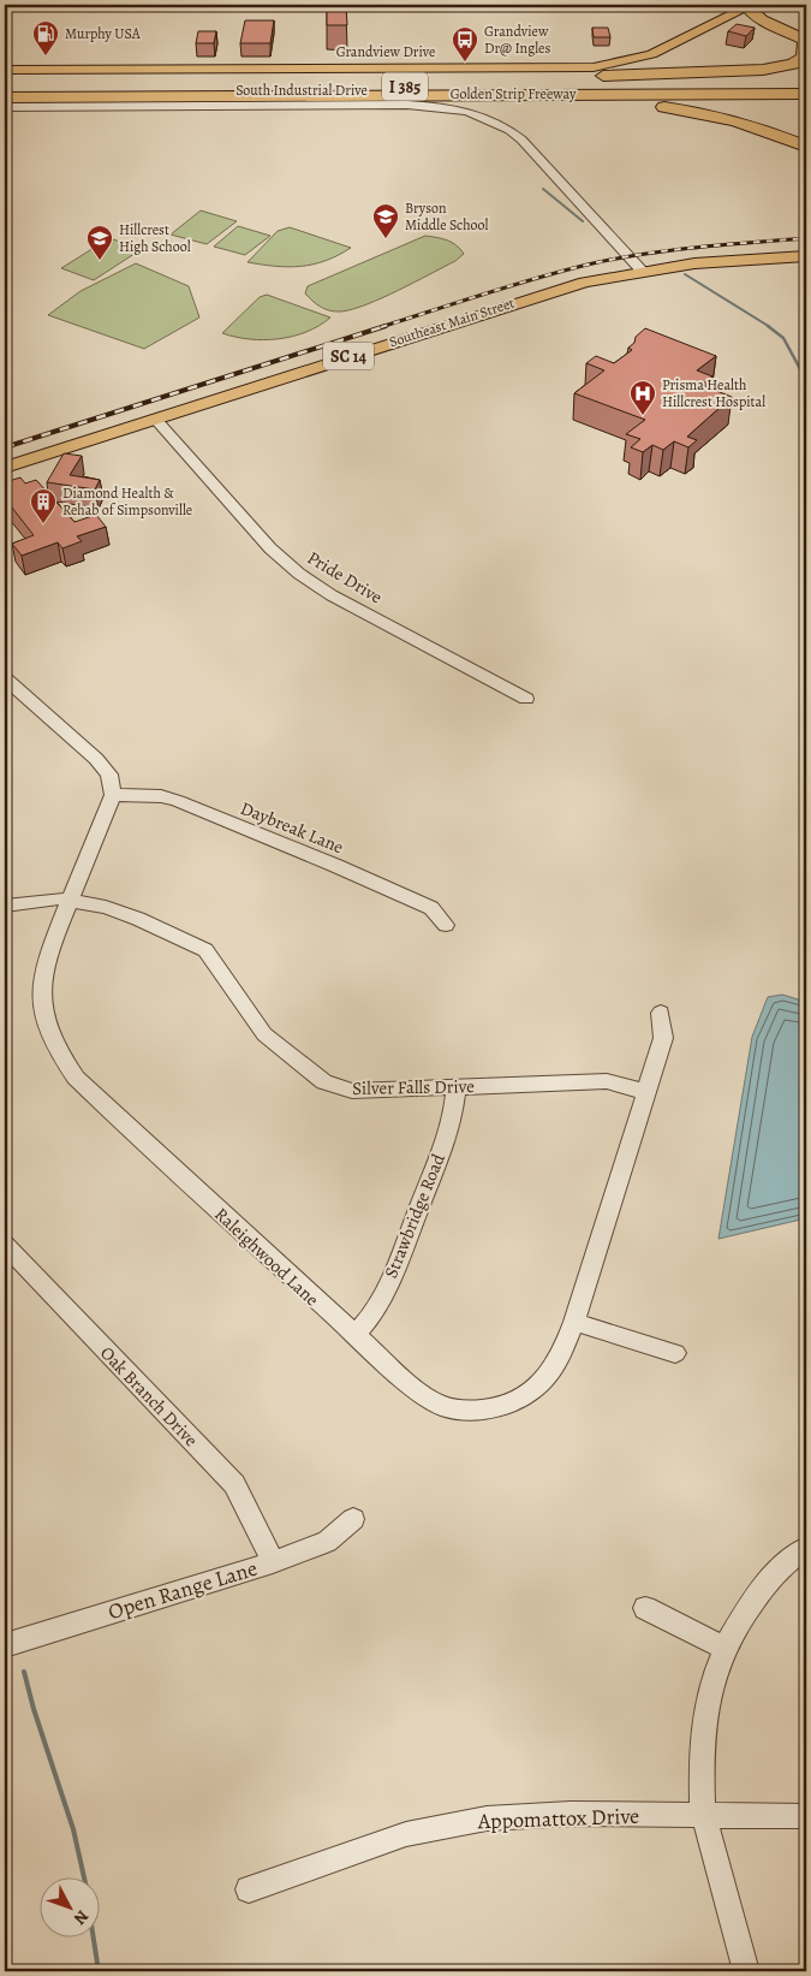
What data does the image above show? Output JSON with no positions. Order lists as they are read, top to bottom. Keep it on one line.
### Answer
{"streets":{"highway":["I 385","Golden Strip Freeway"],"main road":["Grandview Drive","Southeast Main Street","SC 14"],"street":["South Industrial Drive","Pride Drive","Daybreak Lane","Silver Falls Drive","Strawbridge Road","Raleighwood Lane","Oak Branch Drive","Open Range Lane","Appomattox Drive"]},"crossings":[["South Industrial Drive","Southeast Main Street"],["Southeast Main Street","Pride Drive"],["Daybreak Lane","Raleighwood Lane"],["Silver Falls Drive","Strawbridge Road"],["Silver Falls Drive","Raleighwood Lane"],["Strawbridge Road","Raleighwood Lane"],["Oak Branch Drive","Open Range Lane"]],"places":{"fuel station":["Murphy USA"],"bus stop":["Grandview Dr@ Ingles"],"school or university":["Bryson Middle School","Hillcrest High School"],"hospital":["Prisma Health Hillcrest Hospital"],"building":["Diamond Health & Rehab of Simpsonville"]},"north":"bottom right"}
